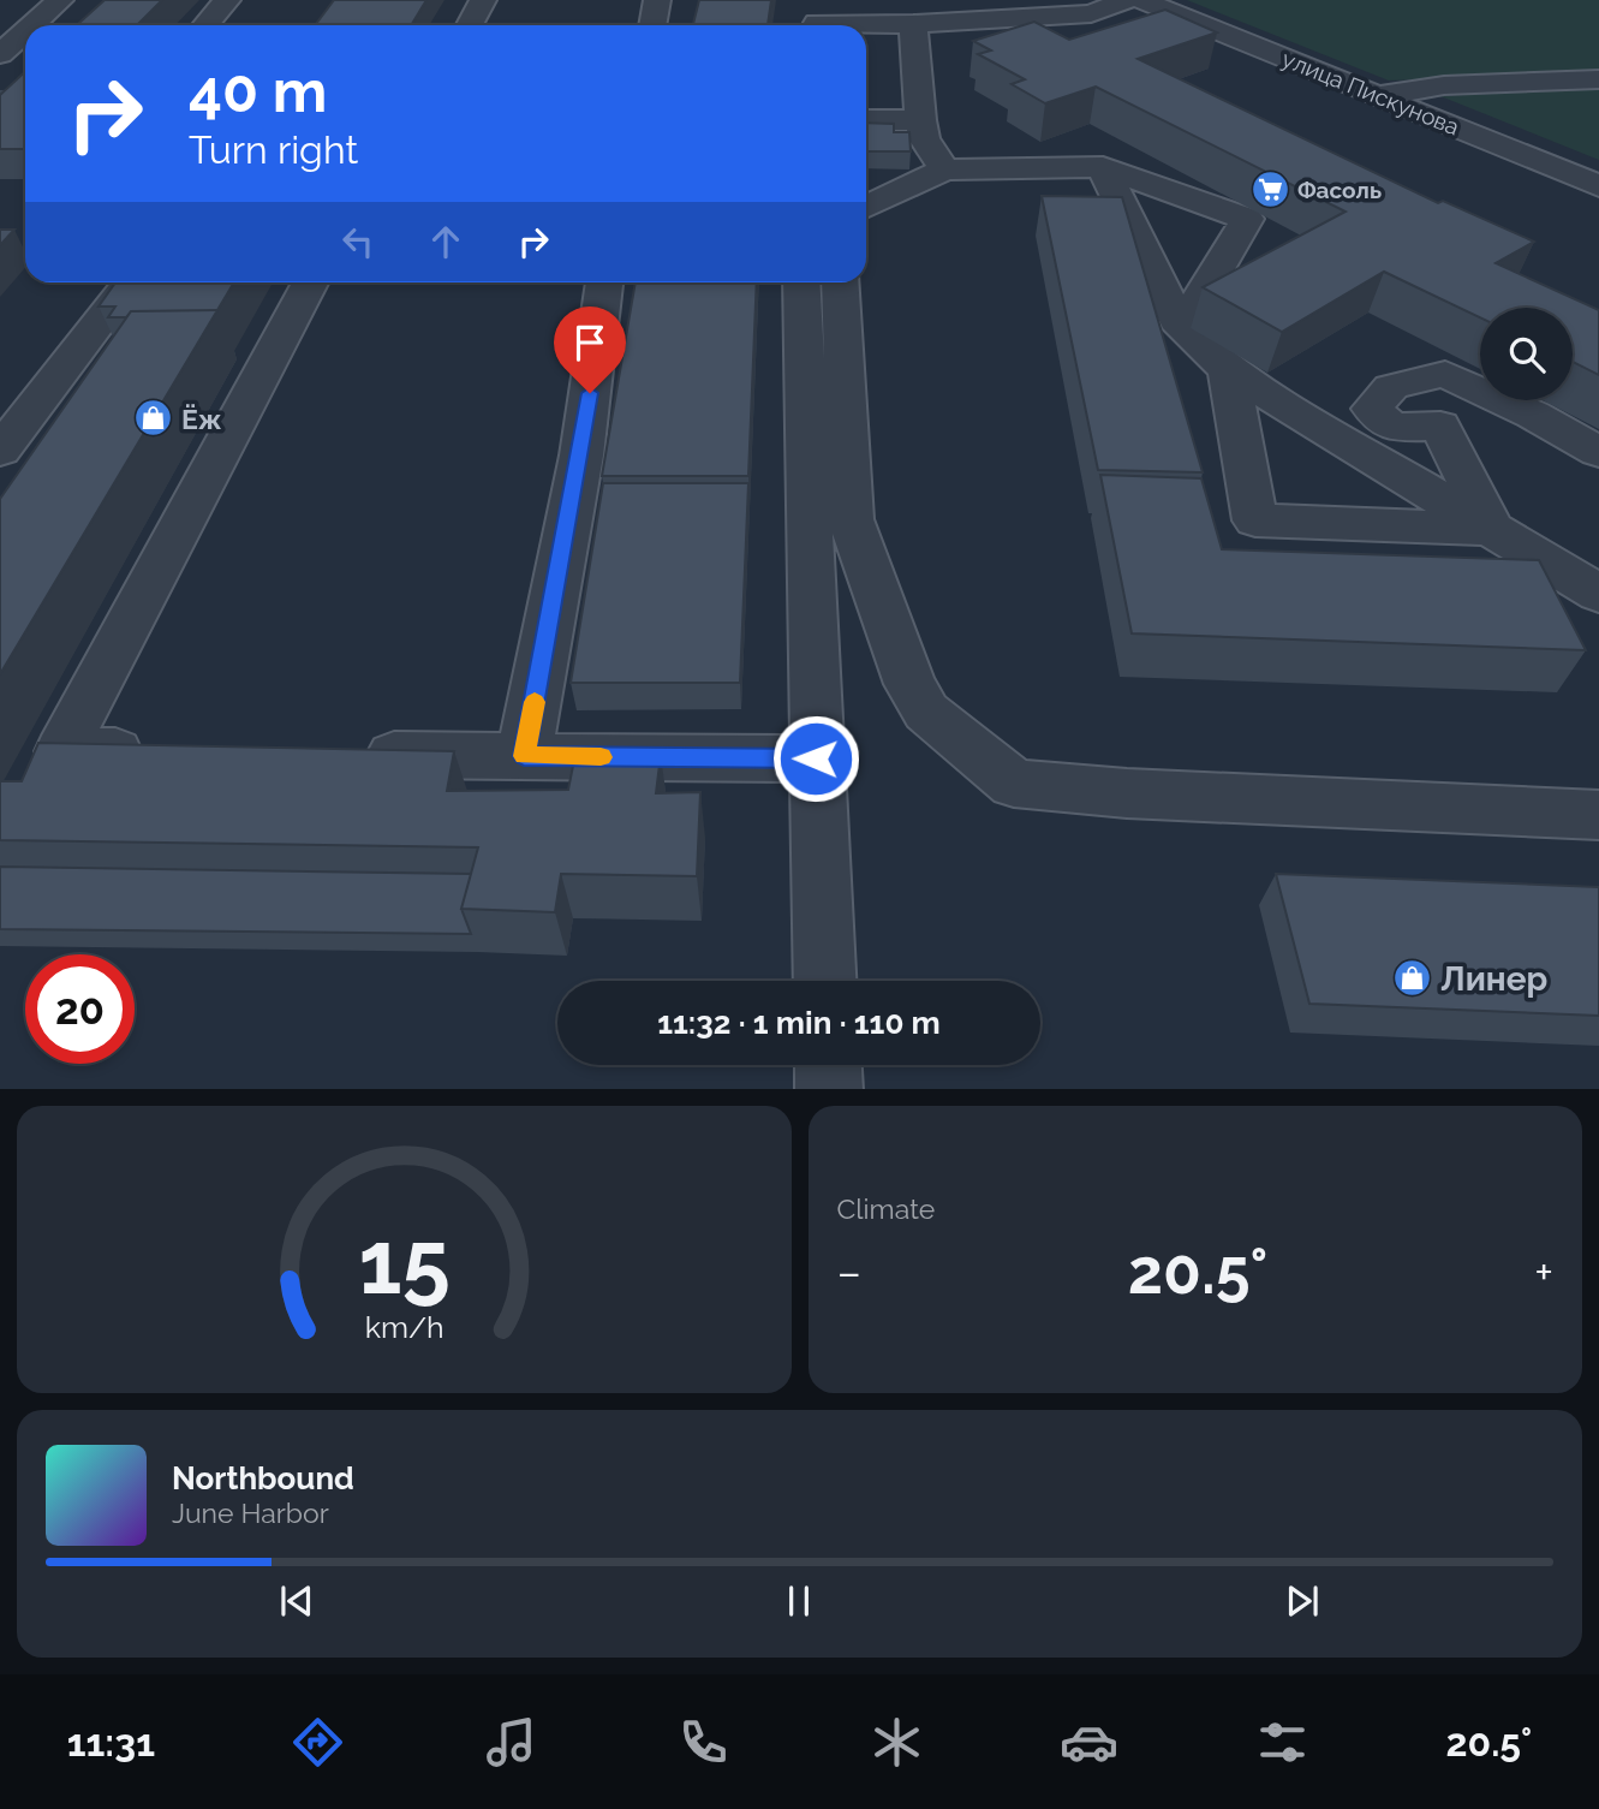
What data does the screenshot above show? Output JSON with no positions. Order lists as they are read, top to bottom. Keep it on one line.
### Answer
{"streets":{"street":["улица Пискунова"]},"places":{"supermarket":["Фасоль"],"shop":["Ёж","Линер"]},"page":{"turn":["40 m","Turn right"],"limit":"20","trip":"11:32 · 1 min · 110 m","tile":"Climate","heat":["−","20.5°","+"],"song":["Northbound","June Harbor"],"tabs":["11:31","20.5°"],"gauge":["15","km/h"]}}
